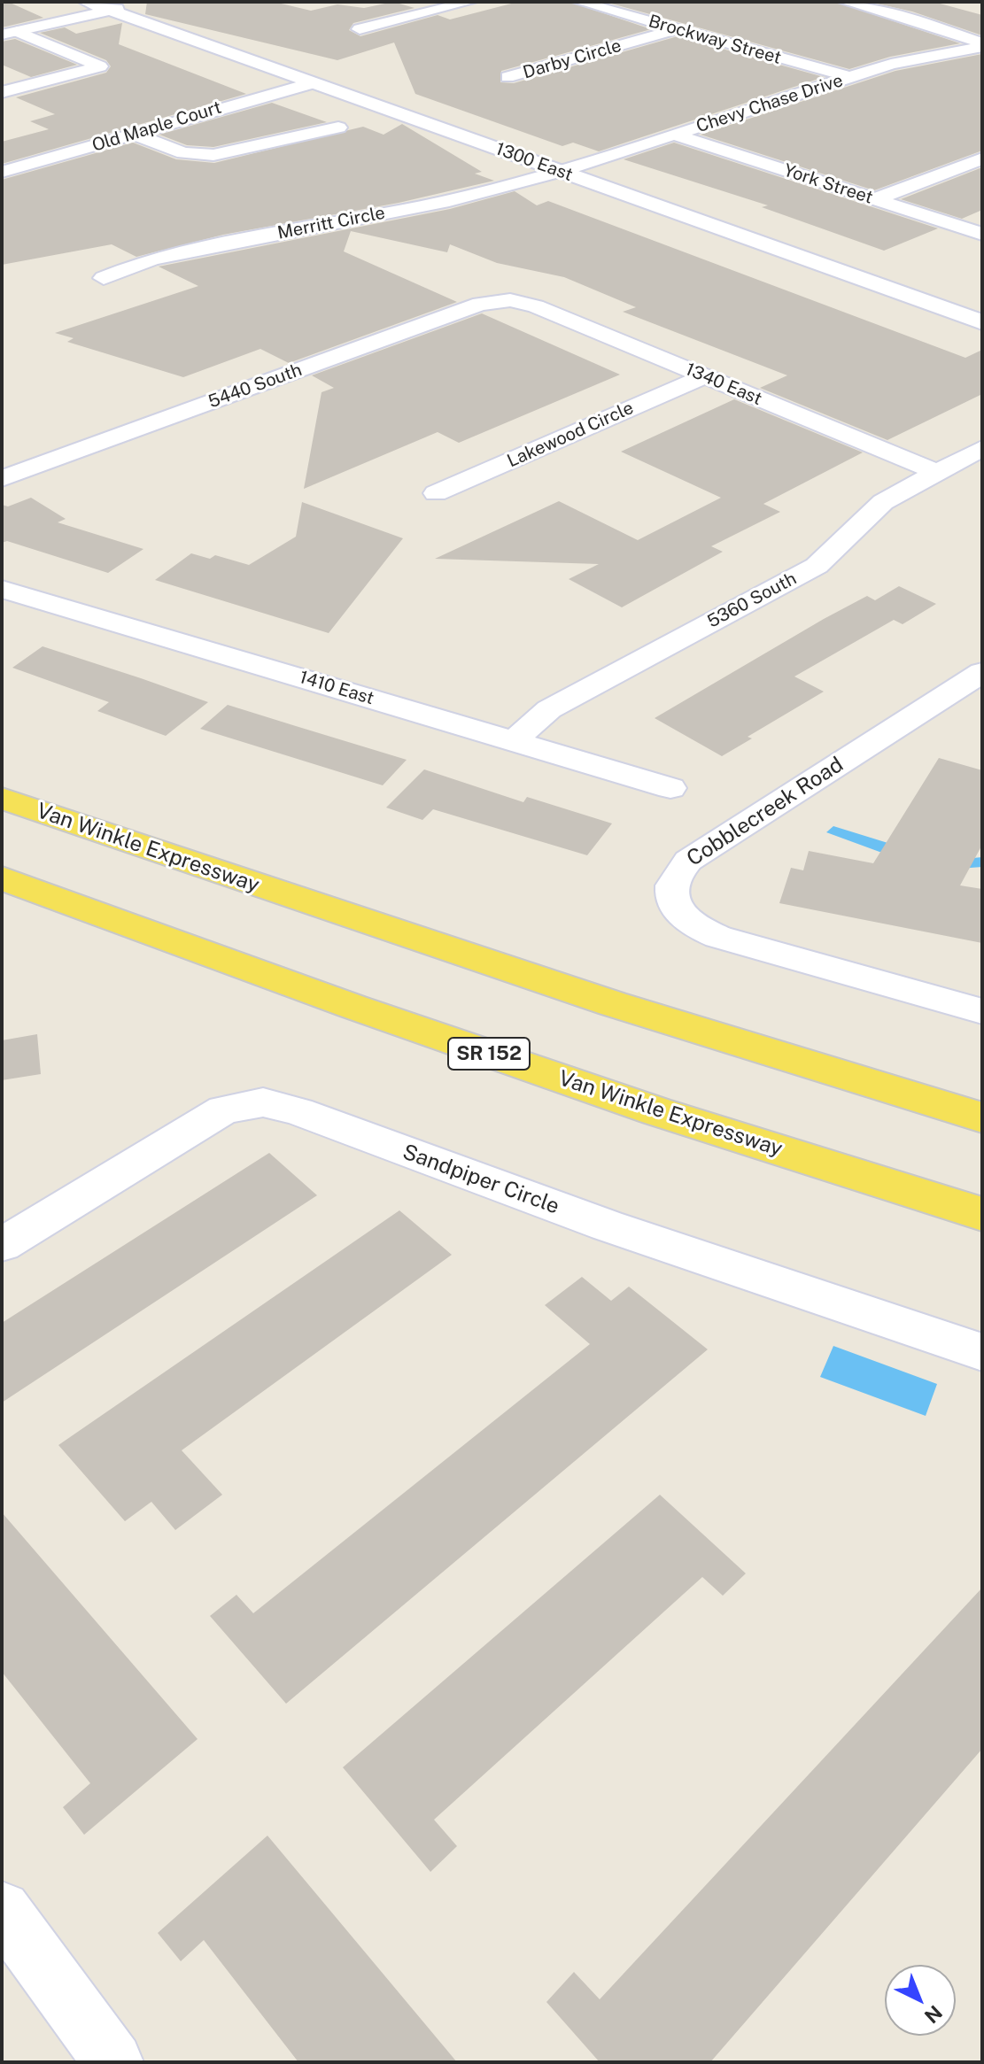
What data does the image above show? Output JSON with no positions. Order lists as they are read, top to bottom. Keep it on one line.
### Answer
{"streets":{"main road":["1300 East","Van Winkle Expressway","SR 152"],"street":["Brockway Street","Darby Circle","Chevy Chase Drive","Old Maple Court","York Street","Merritt Circle","1340 East","5440 South","Lakewood Circle","5360 South","1410 East","Cobblecreek Road","Sandpiper Circle"]},"crossings":[["Brockway Street","Darby Circle"],["Brockway Street","Chevy Chase Drive"],["Chevy Chase Drive","1300 East"],["Chevy Chase Drive","York Street"],["Chevy Chase Drive","Merritt Circle"],["Old Maple Court","1300 East"],["1300 East","Merritt Circle"],["1340 East","5440 South"],["1340 East","Lakewood Circle"],["1340 East","5360 South"],["5360 South","1410 East"]],"north":"bottom right"}
